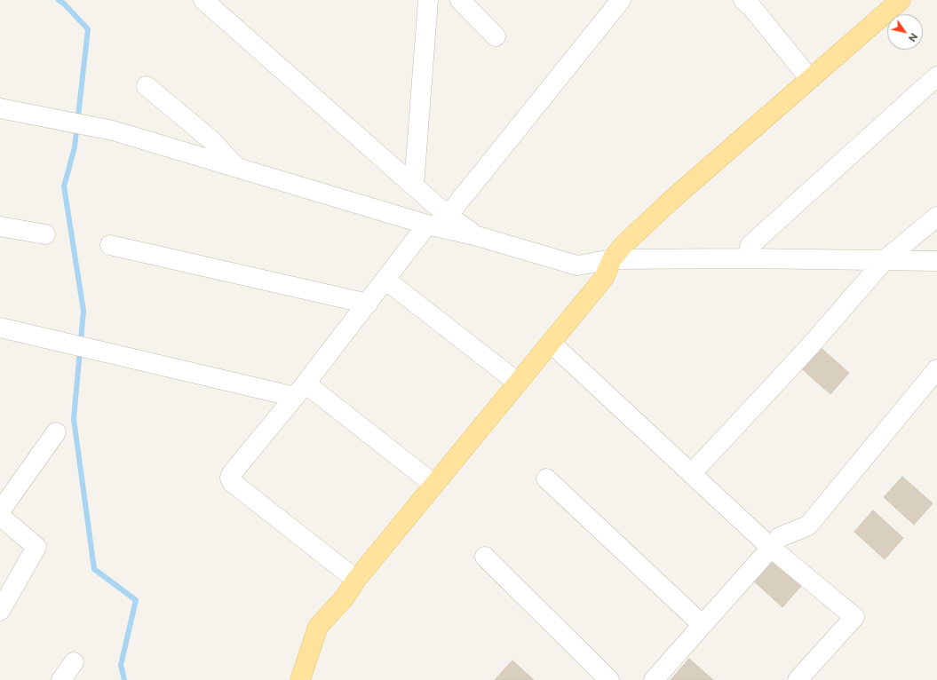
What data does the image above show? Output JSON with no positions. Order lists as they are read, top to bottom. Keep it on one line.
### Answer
{"north":"bottom right"}
